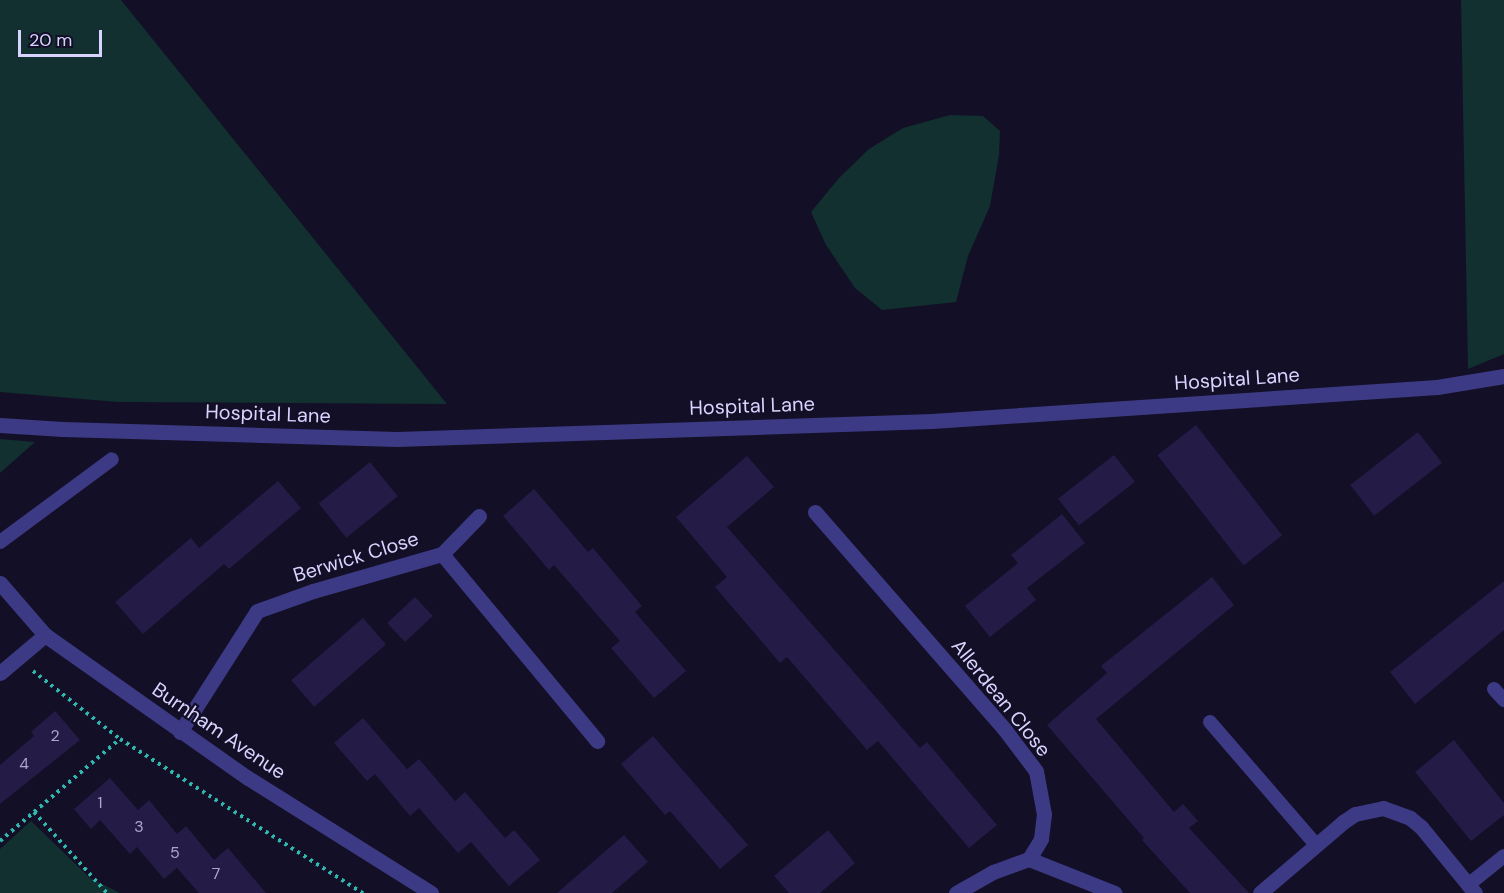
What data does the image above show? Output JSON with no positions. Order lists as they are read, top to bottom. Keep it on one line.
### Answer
{"streets":{"street":["Hospital Lane","Berwick Close","Allerdean Close","Burnham Avenue"]},"crossings":[["Berwick Close","Burnham Avenue"]],"house_numbers":["2","4","1","3","5","7"],"scale_bar":"20 m"}
